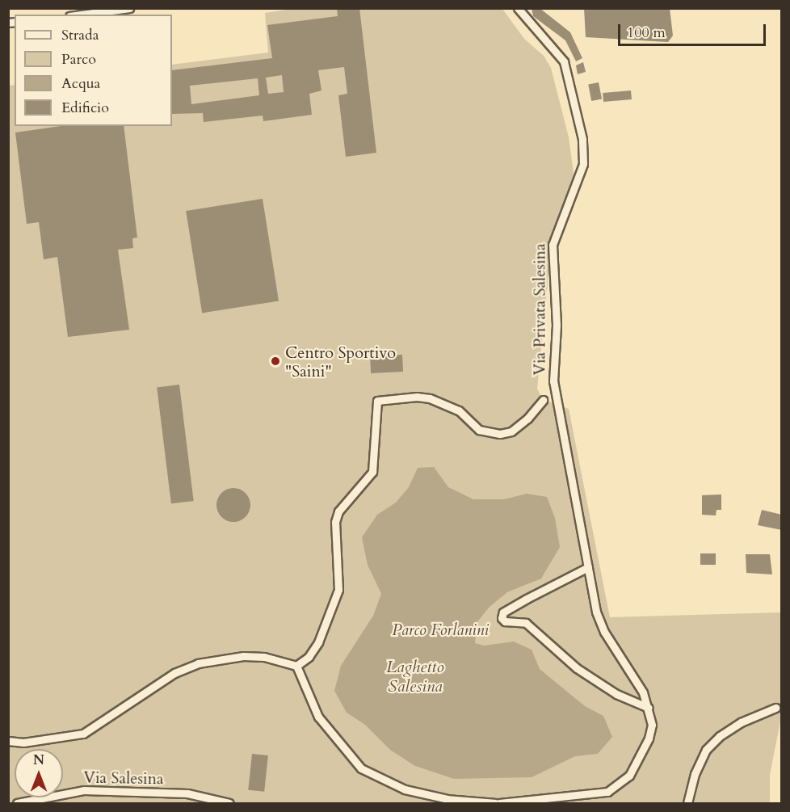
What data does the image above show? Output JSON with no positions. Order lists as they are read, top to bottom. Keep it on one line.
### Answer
{"streets":{"street":["Via Privata Salesina","Via Salesina"]},"water":["Laghetto Salesina"],"parks":["Parco Forlanini"],"places":["Centro Sportivo \"Saini\""],"legend":["Strada","Parco","Acqua","Edificio"],"scale_bar":"100 m","north":"top"}
